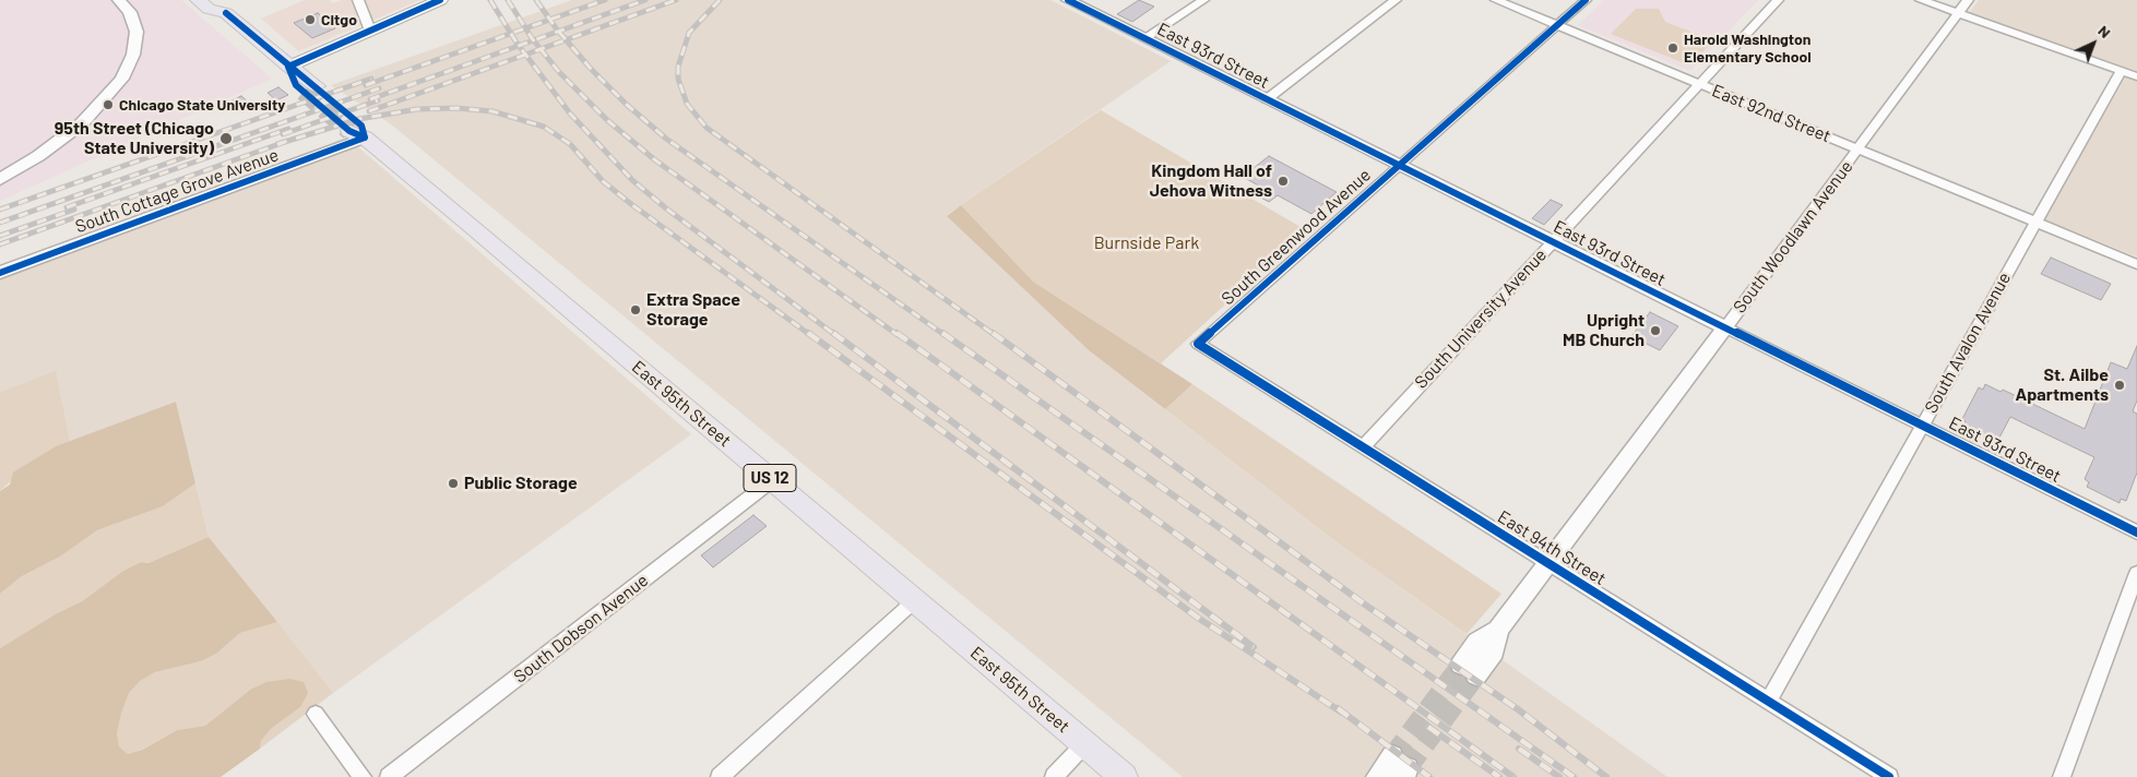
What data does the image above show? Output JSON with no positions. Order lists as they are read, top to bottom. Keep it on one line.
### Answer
{"streets":{"main road":["East 95th Street","US 12"],"street":["East 93rd Street","East 92nd Street","South Cottage Grove Avenue","South Greenwood Avenue","South Woodlawn Avenue","South University Avenue","South Avalon Avenue","East 94th Street","South Dobson Avenue"]},"crossings":[["East 93rd Street","South Greenwood Avenue"],["East 93rd Street","South Woodlawn Avenue"],["East 93rd Street","South University Avenue"],["East 93rd Street","South Avalon Avenue"],["East 92nd Street","South Greenwood Avenue"],["East 92nd Street","South Woodlawn Avenue"],["East 92nd Street","South University Avenue"],["East 92nd Street","South Avalon Avenue"],["South Cottage Grove Avenue","East 95th Street"],["South Greenwood Avenue","East 94th Street"],["South Woodlawn Avenue","East 94th Street"],["South University Avenue","East 94th Street"],["South Avalon Avenue","East 94th Street"],["East 95th Street","South Dobson Avenue"]],"parks":["Burnside Park"],"places":["Citgo","Harold Washington Elementary School","Chicago State University","95th Street (Chicago State University)","Kingdom Hall of Jehova Witness","Extra Space Storage","Upright MB Church","St. Ailbe Apartments","Public Storage"],"north":"top right"}
